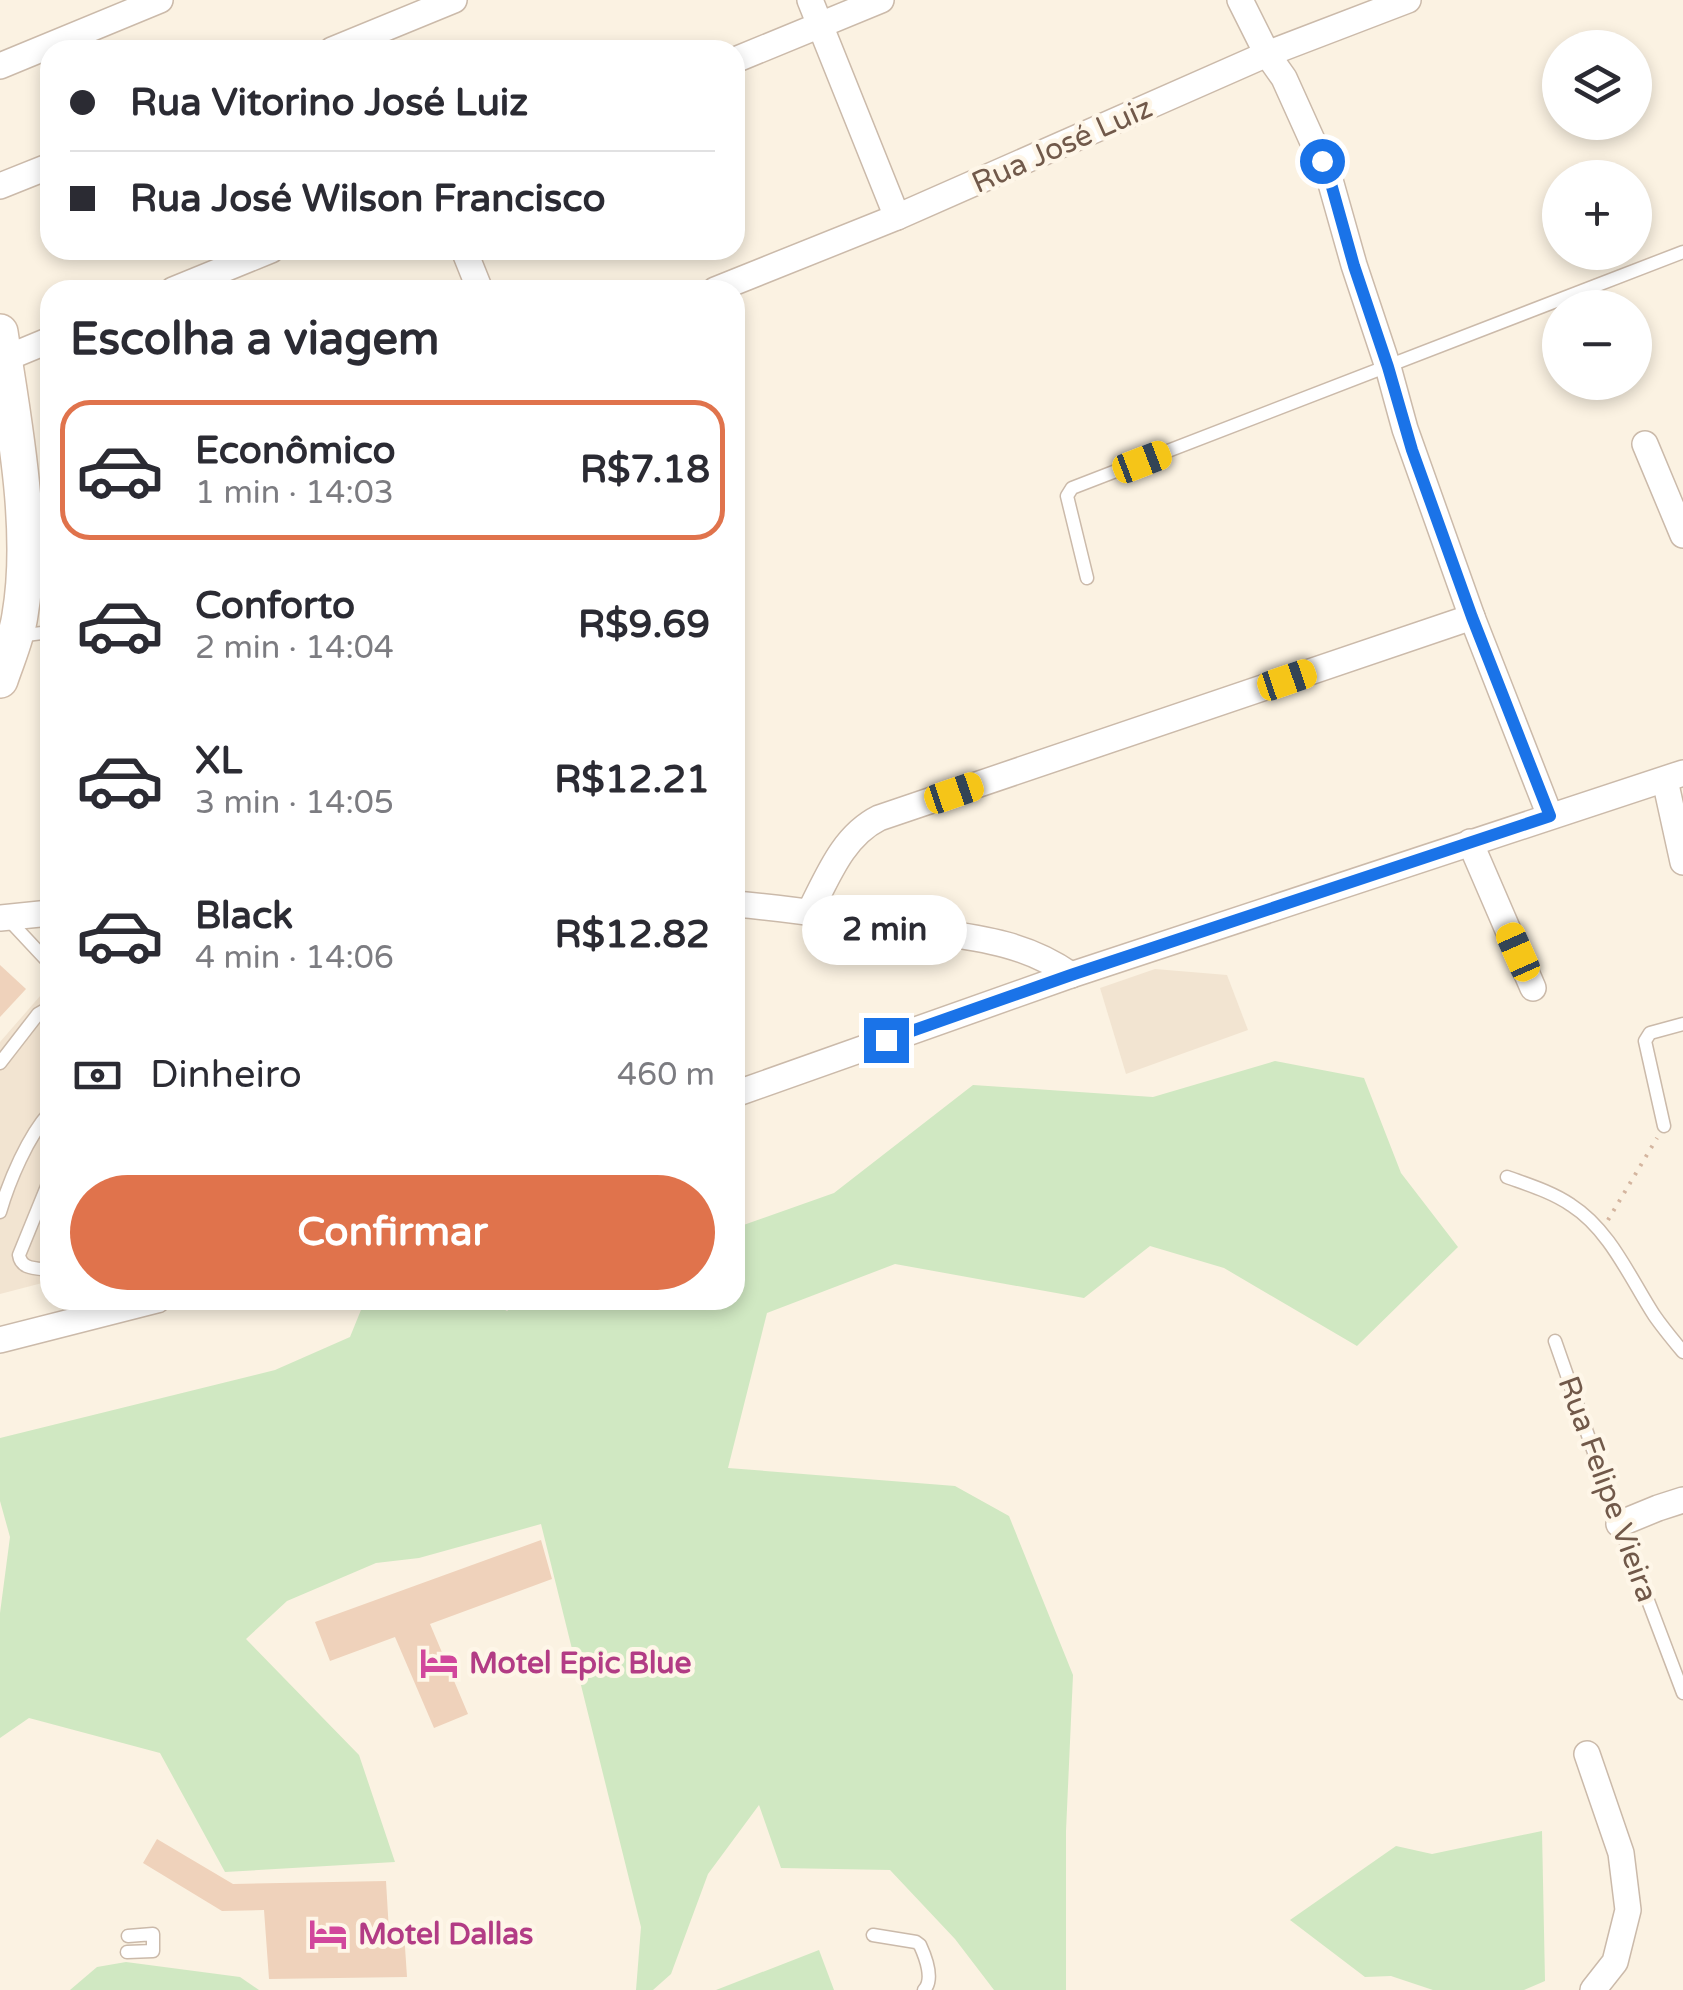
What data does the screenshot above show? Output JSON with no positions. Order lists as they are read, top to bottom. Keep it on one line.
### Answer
{"streets":{"street":["Rua José Luiz"],"lane":["Rua Felipe Vieira"]},"places":{"hotel":["Motel Epic Blue","Motel Dallas"]},"page":{"map_buttons":["+","−"],"banner":["Rua Vitorino José Luiz","Rua José Wilson Francisco"],"heading":"Escolha a viagem","list":[{"name":"Econômico","note":"1 min · 14:03","value":"R$7.18"},{"name":"Conforto","note":"2 min · 14:04","value":"R$9.69"},{"name":"XL","note":"3 min · 14:05","value":"R$12.21"},{"name":"Black","note":"4 min · 14:06","value":"R$12.82"}],"bubble":"2 min","pay":["Dinheiro","460 m"],"buttons":"Confirmar"}}
